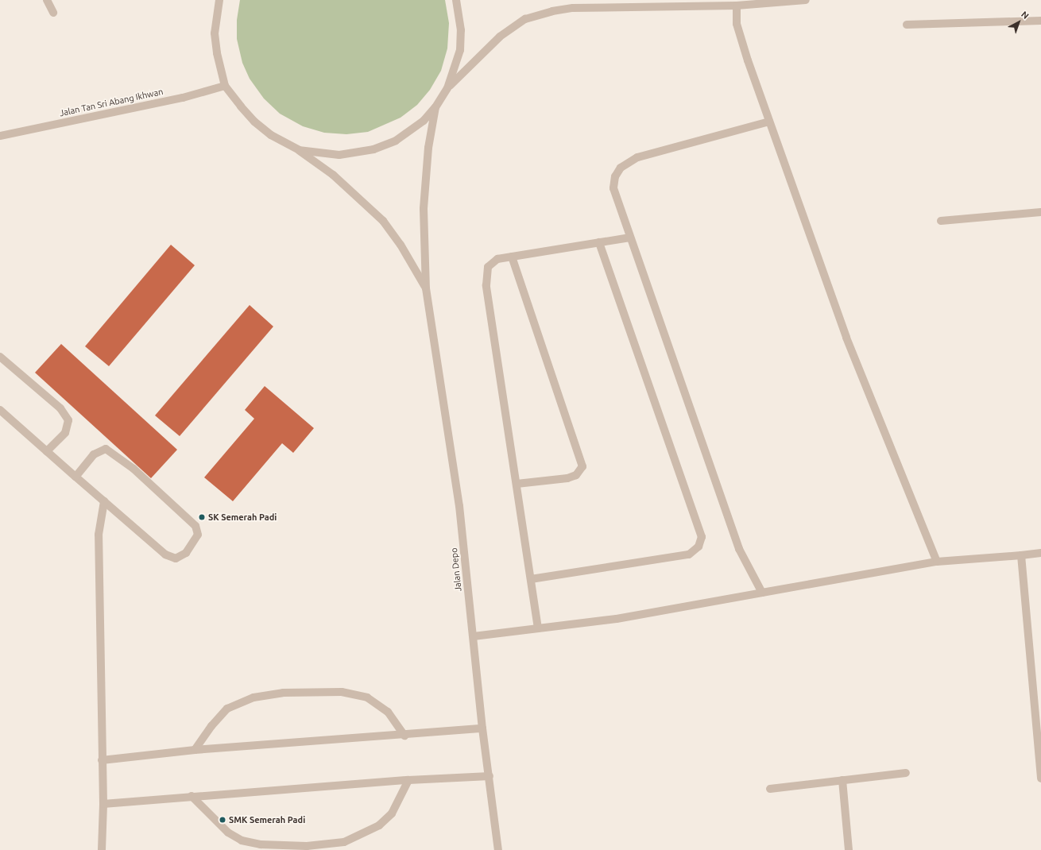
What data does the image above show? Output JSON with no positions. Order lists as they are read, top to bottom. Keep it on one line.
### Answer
{"streets":{"street":["Jalan Tan Sri Abang Ikhwan","Jalan Depo"]},"places":["SK Semerah Padi","SMK Semerah Padi"],"north":"top right"}
